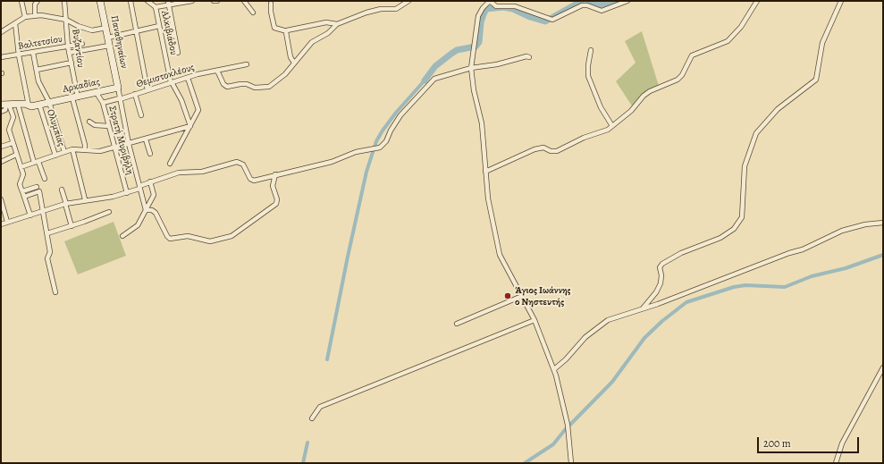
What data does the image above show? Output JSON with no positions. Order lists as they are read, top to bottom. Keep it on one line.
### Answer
{"streets":{"street":["Αλκιβιάδου","Παναθηναίων","Βαλτετσίου","Βυζαντίου","Θεμιστοκλέους","Αρκαδίας","Ολυμπίας","Στρατή Μυριβήλη"]},"crossings":[["Αλκιβιάδου","Θεμιστοκλέους"],["Παναθηναίων","Αρκαδίας"],["Βαλτετσίου","Βυζαντίου"],["Βυζαντίου","Αρκαδίας"],["Θεμιστοκλέους","Στρατή Μυριβήλη"],["Αρκαδίας","Ολυμπίας"],["Αρκαδίας","Στρατή Μυριβήλη"]],"places":["Άγιος Ιωάννης ο Νηστευτής"],"scale_bar":"200 m"}
